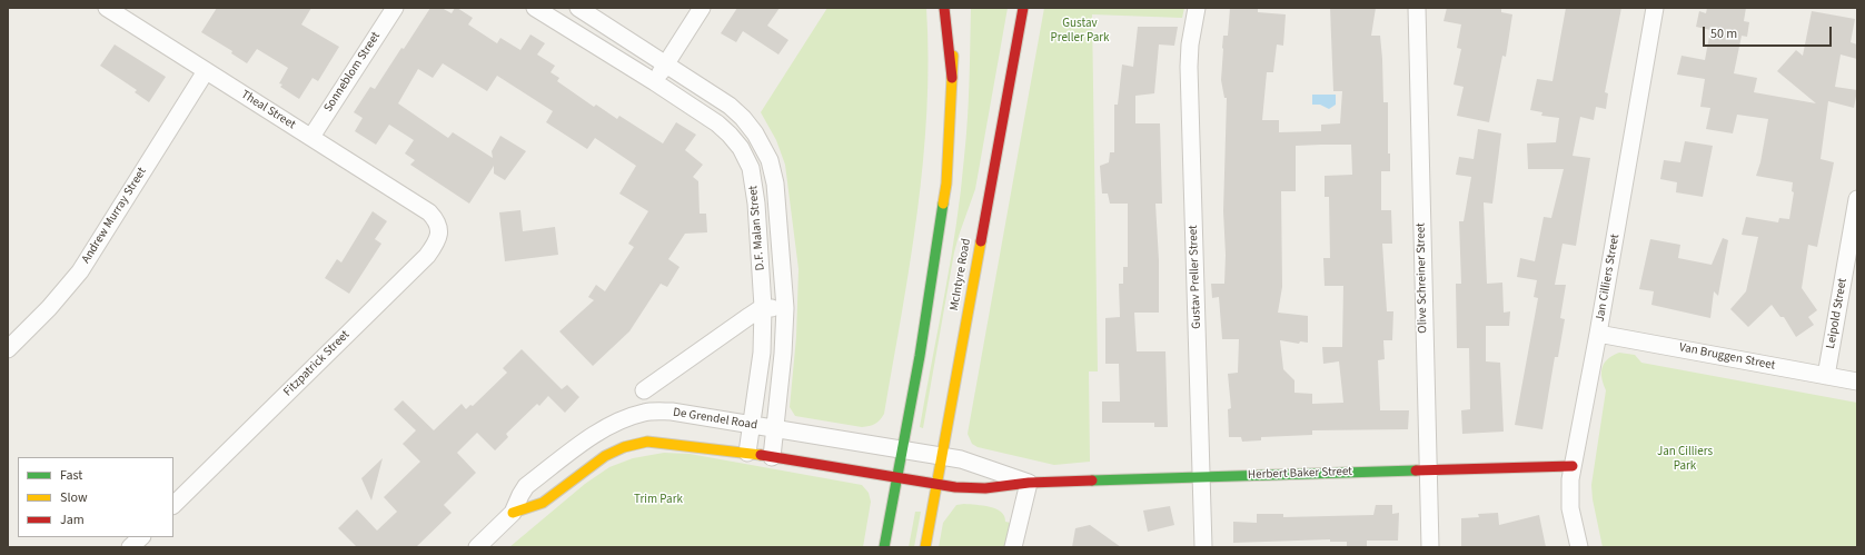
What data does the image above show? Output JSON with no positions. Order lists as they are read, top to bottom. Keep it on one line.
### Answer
{"streets":{"main road":["McIntyre Road","De Grendel Road","Herbert Baker Street"],"street":["Sonneblom Street","Theal Street","Andrew Murray Street","D.F. Malan Street","Gustav Preller Street","Olive Schreiner Street","Jan Cilliers Street","Leipold Street","Van Bruggen Street","Fitzpatrick Street"]},"crossings":[["Sonneblom Street","Theal Street"],["Theal Street","Andrew Murray Street"],["Theal Street","Fitzpatrick Street"],["D.F. Malan Street","De Grendel Road"],["McIntyre Road","De Grendel Road"],["McIntyre Road","Herbert Baker Street"],["Gustav Preller Street","Herbert Baker Street"],["Olive Schreiner Street","Herbert Baker Street"],["Jan Cilliers Street","Van Bruggen Street"],["Jan Cilliers Street","Herbert Baker Street"],["Leipold Street","Van Bruggen Street"],["De Grendel Road","Herbert Baker Street"]],"parks":["Gustav Preller Park","Jan Cilliers Park","Trim Park"],"legend":["Fast","Slow","Jam"],"scale_bar":"50 m"}
